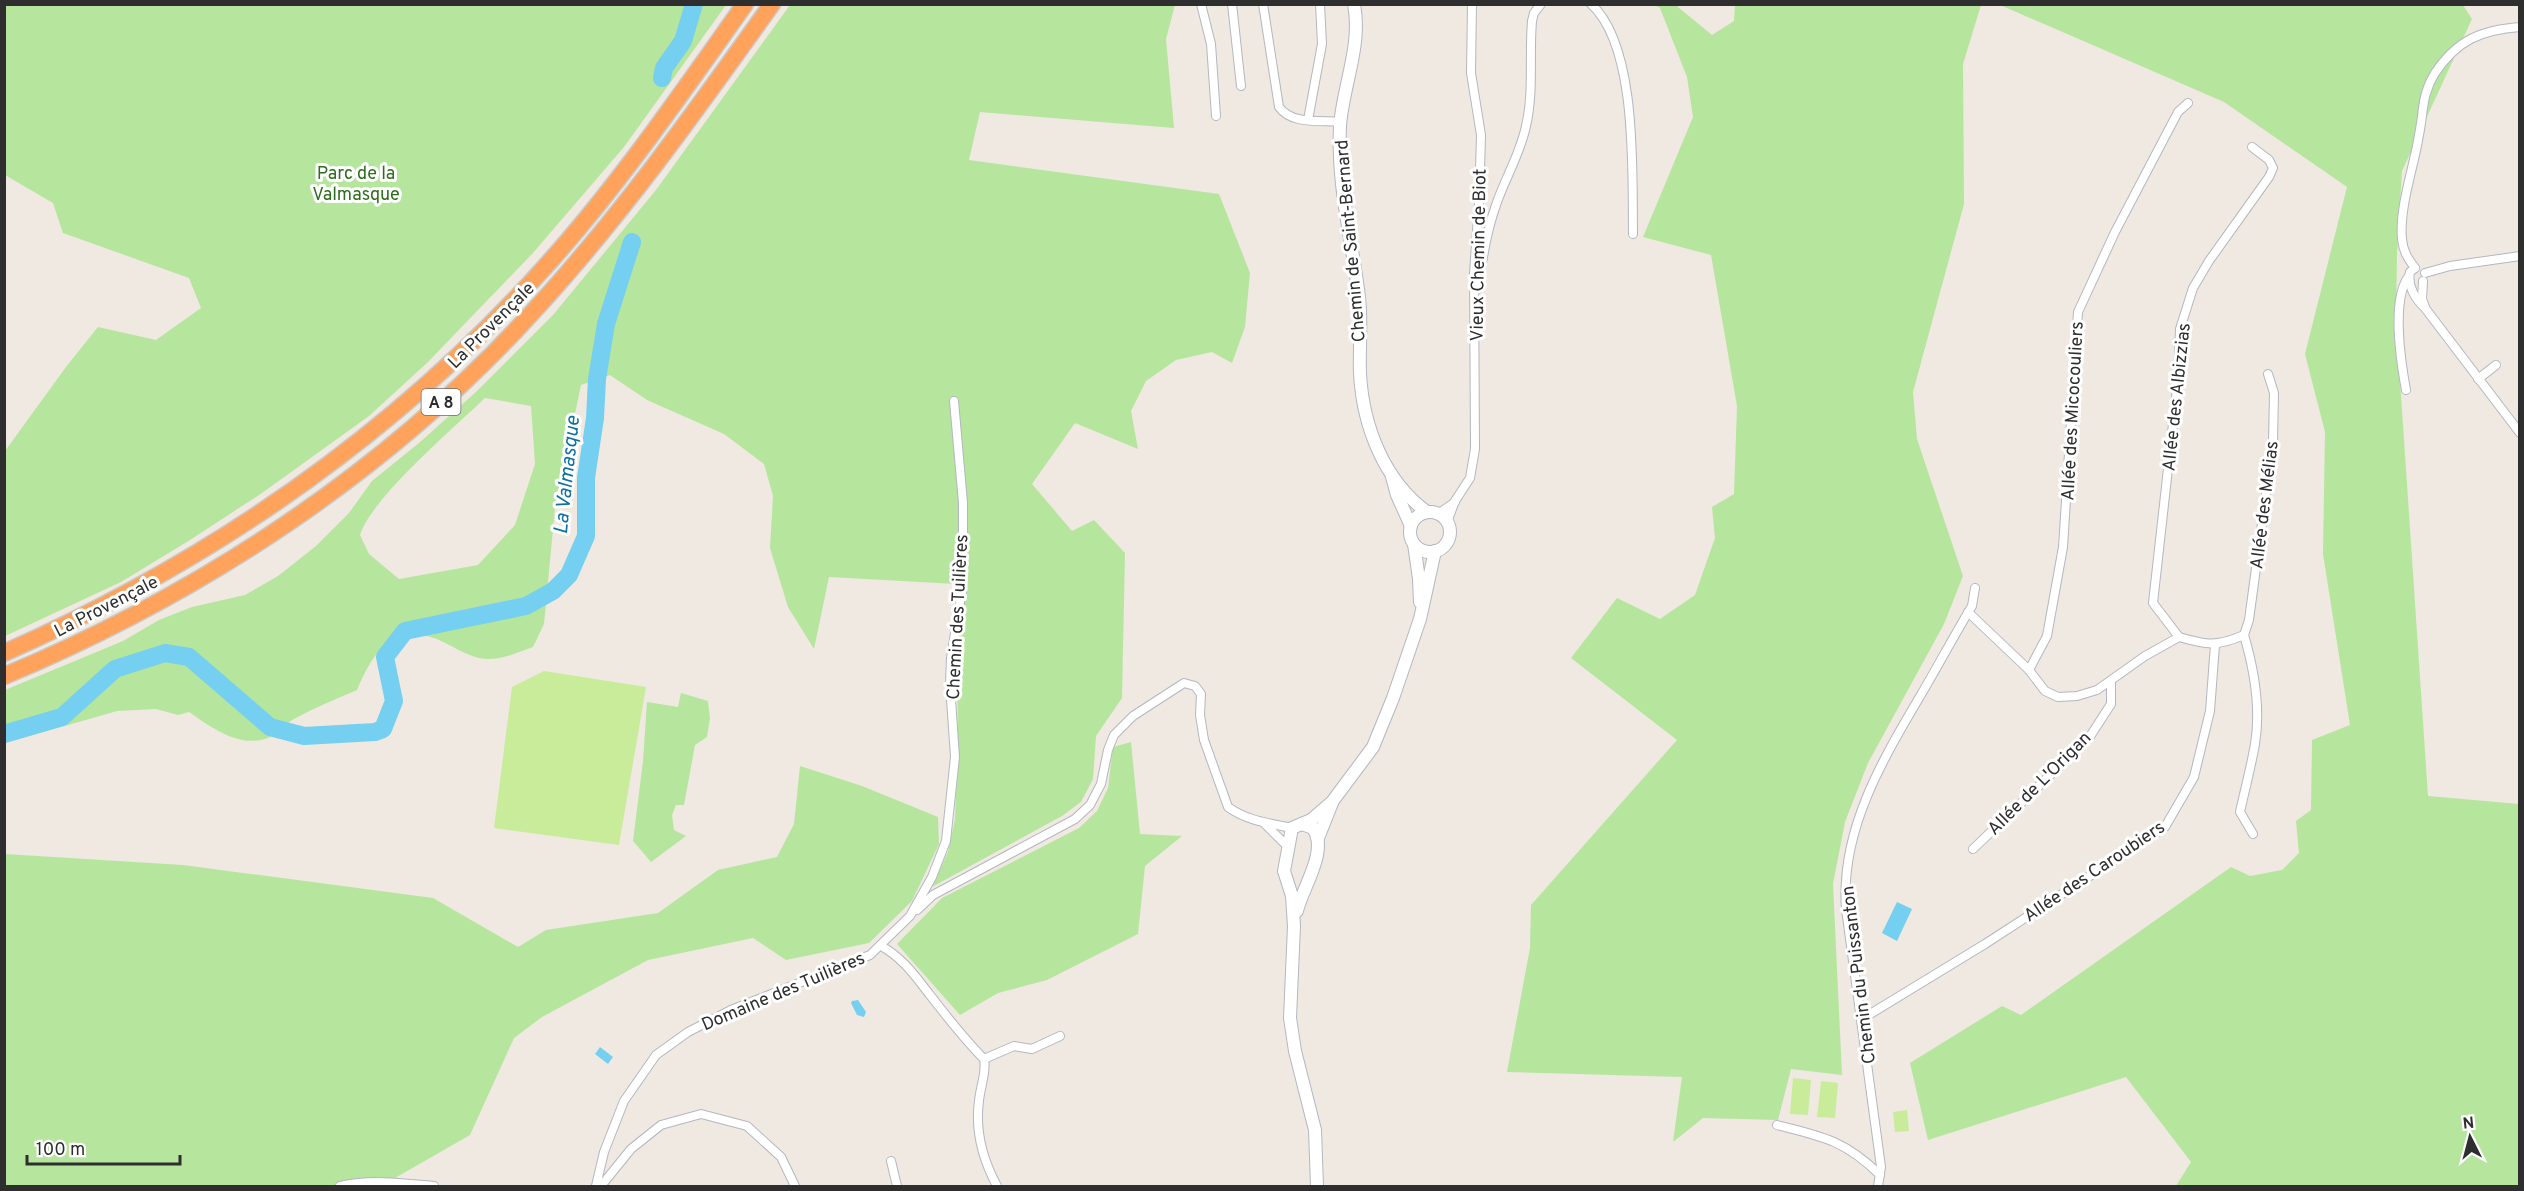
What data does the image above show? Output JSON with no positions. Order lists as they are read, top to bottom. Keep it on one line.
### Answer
{"streets":{"highway":["La Provençale","A 8"],"main road":["Chemin de Saint-Bernard"],"street":["Vieux Chemin de Biot","Allée des Albizzias","Allée des Micocouliers","Allée des Mélias","Chemin des Tuilières","Allée de L'Origan","Allée des Caroubiers","Chemin du Puissanton","Domaine des Tuilières"]},"crossings":[["Chemin de Saint-Bernard","Vieux Chemin de Biot"],["Chemin des Tuilières","Domaine des Tuilières"],["Allée des Caroubiers","Chemin du Puissanton"]],"water":["La Valmasque"],"parks":["Parc de la Valmasque"],"scale_bar":"100 m","north":"top"}
